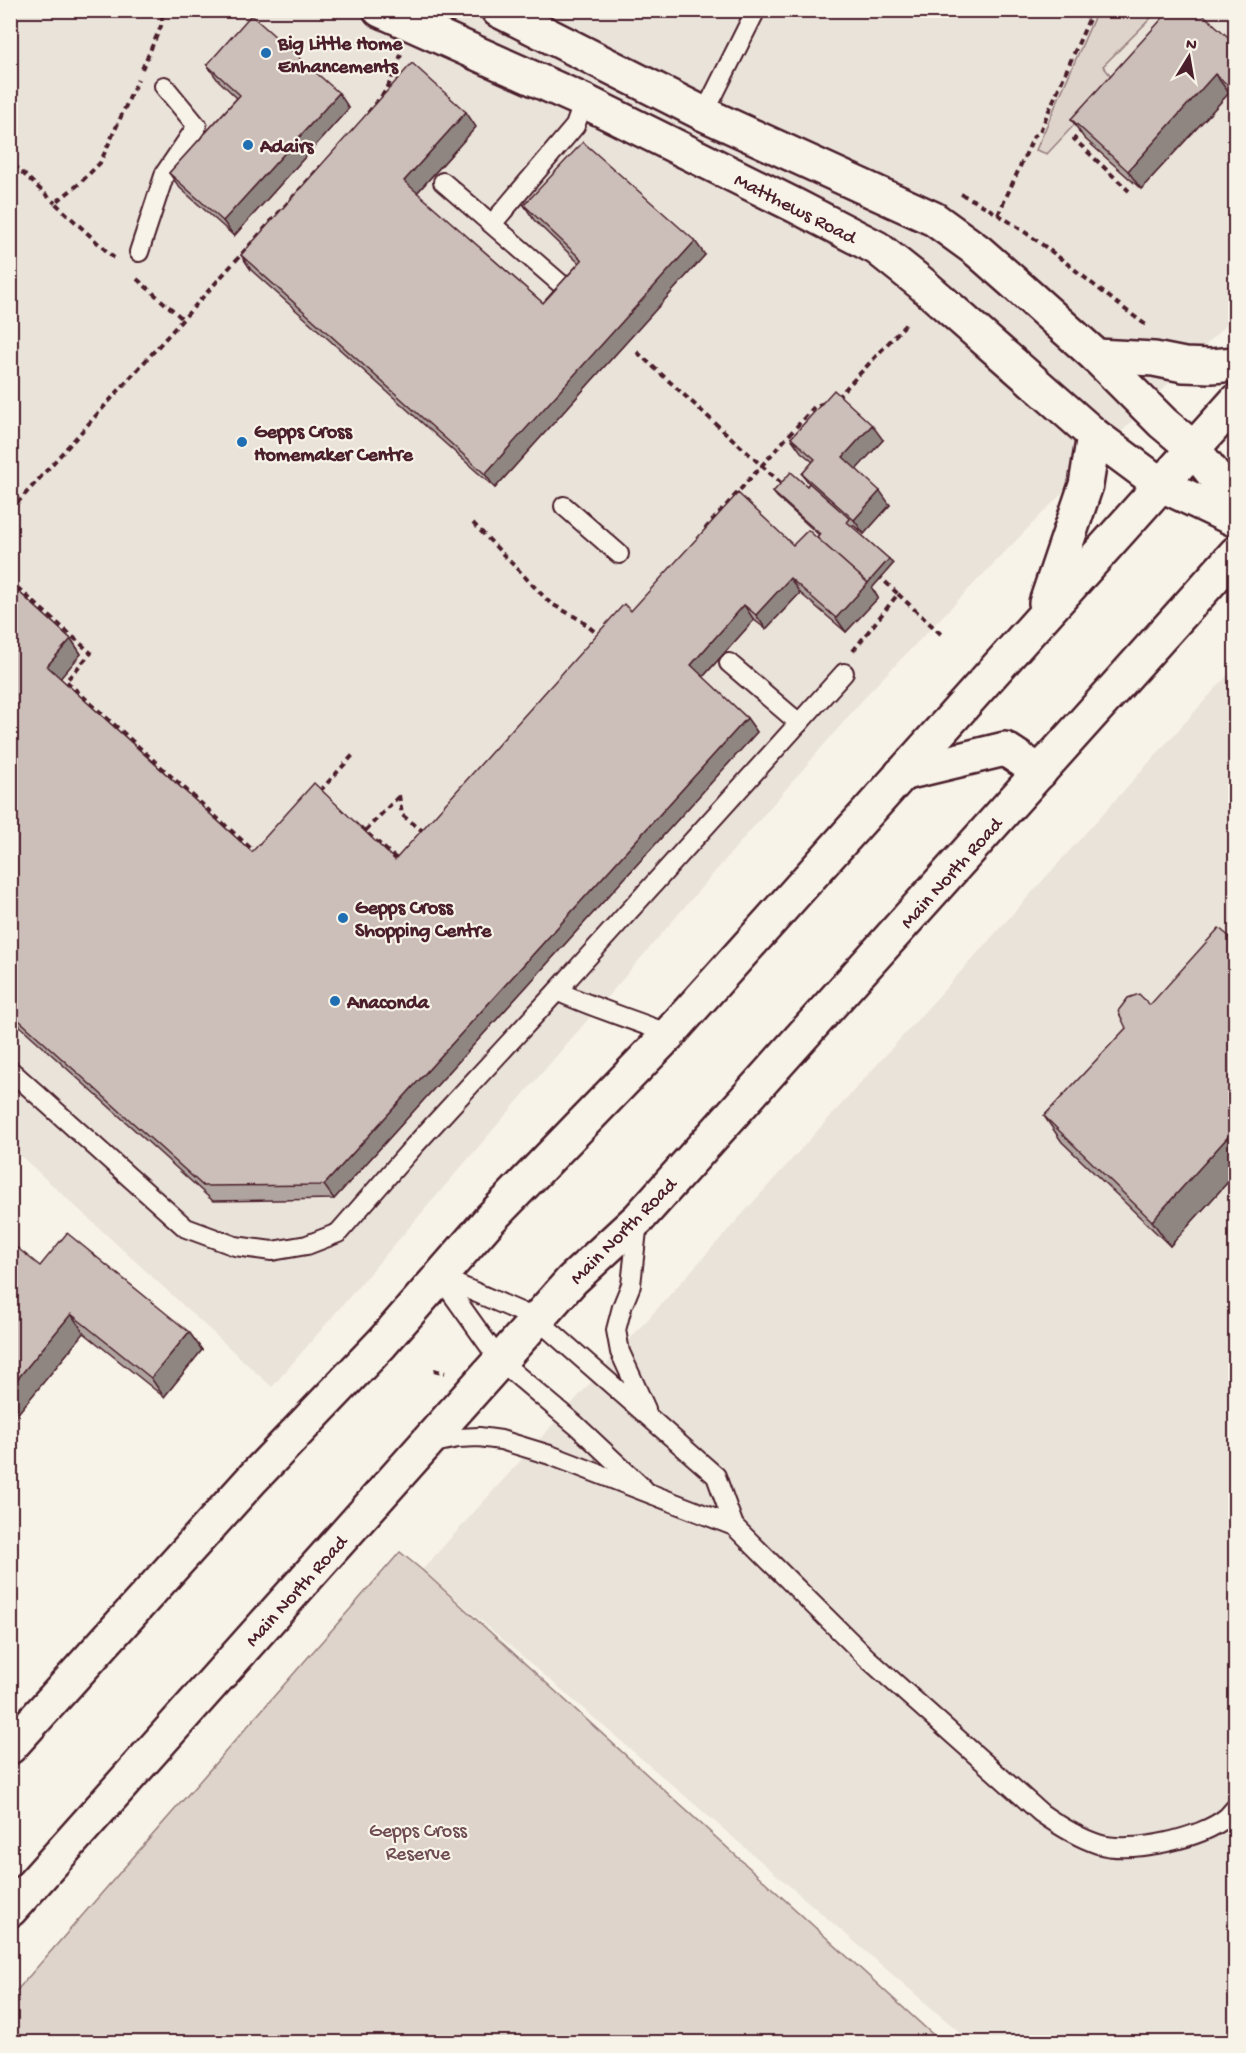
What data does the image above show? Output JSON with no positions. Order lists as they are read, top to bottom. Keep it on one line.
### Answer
{"streets":{"main road":["Matthews Road","Main North Road"]},"parks":["Gepps Cross Reserve"],"places":["Big Little Home Enhancements","Adairs","Gepps Cross Homemaker Centre","Gepps Cross Shopping Centre","Anaconda"],"north":"top"}
